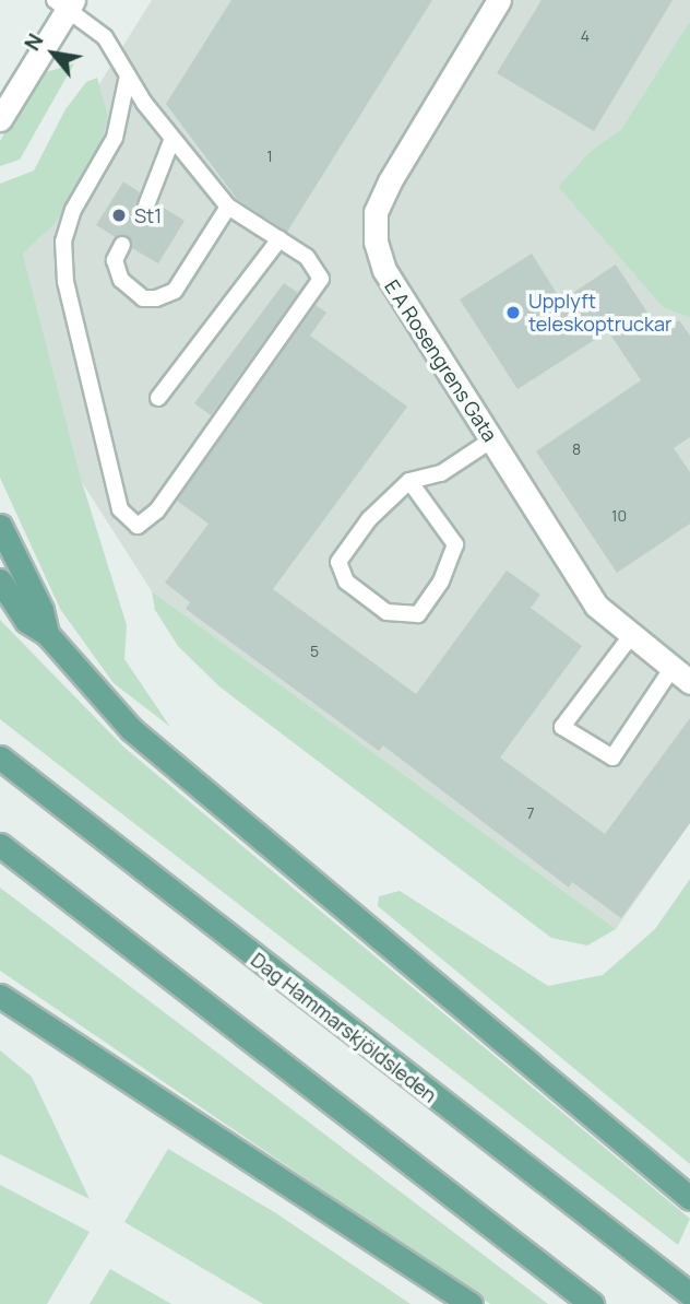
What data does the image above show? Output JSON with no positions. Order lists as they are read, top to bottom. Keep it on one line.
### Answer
{"streets":{"main road":["Dag Hammarskjöldsleden"],"street":["E A Rosengrens Gata"]},"places":["St1","Upplyft teleskoptruckar"],"house_numbers":["4","1","8","10","5","7"],"north":"top left"}
